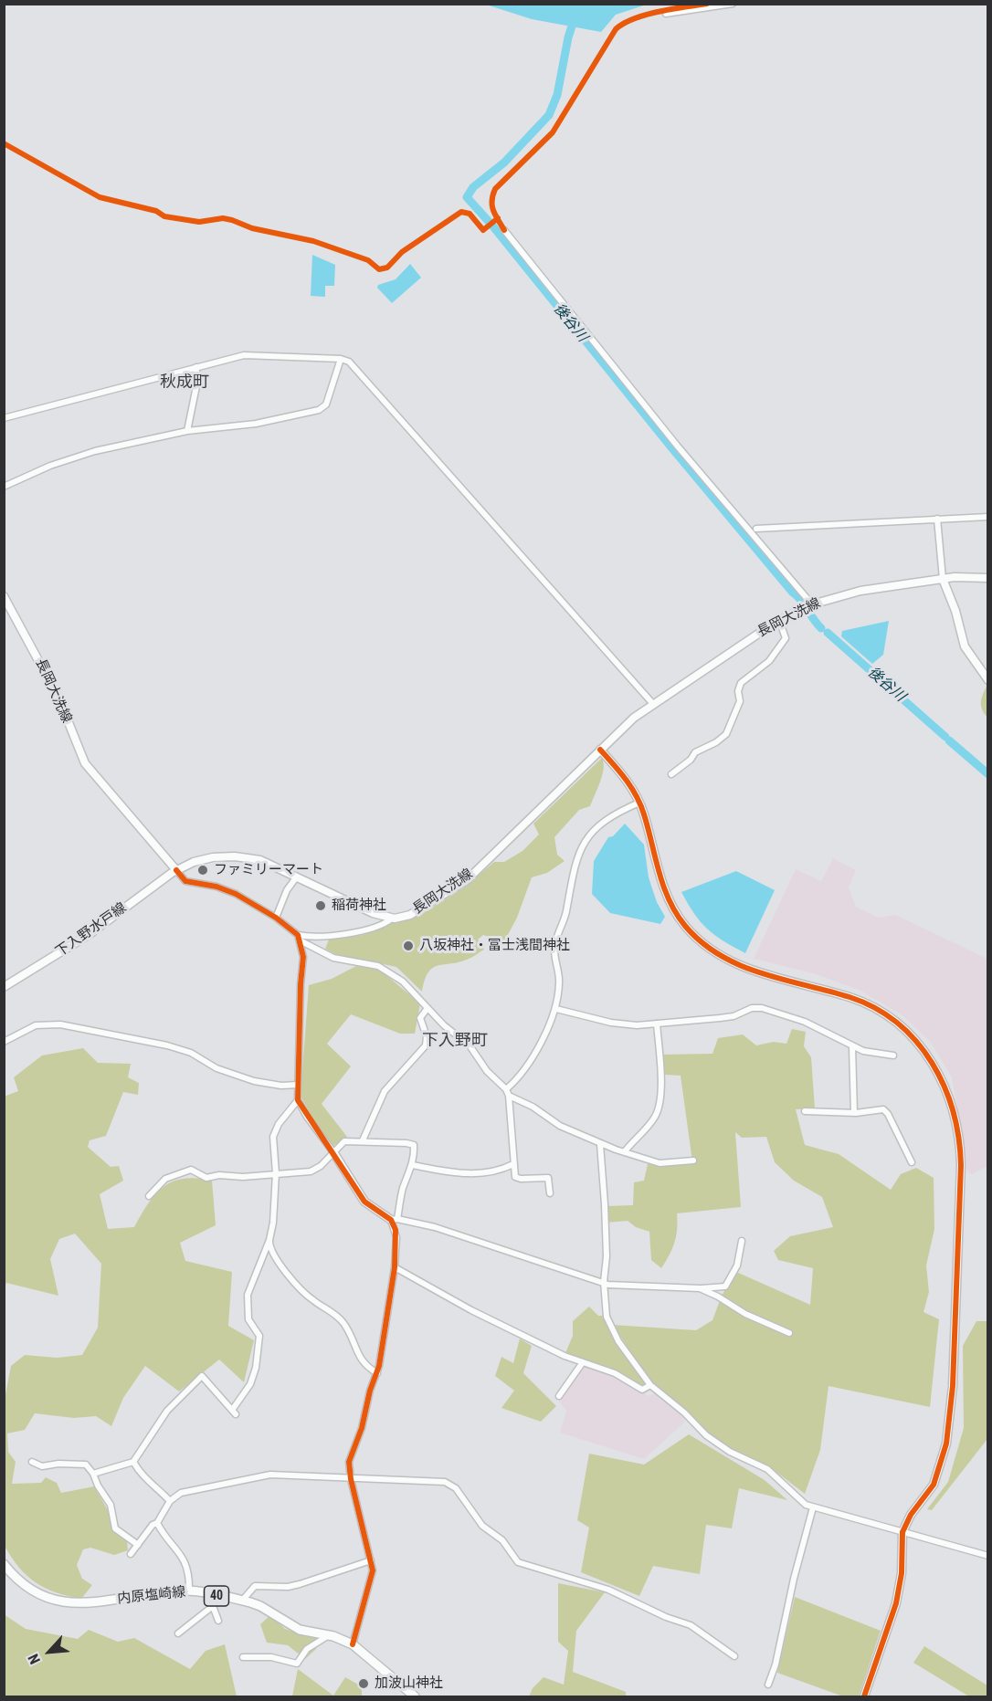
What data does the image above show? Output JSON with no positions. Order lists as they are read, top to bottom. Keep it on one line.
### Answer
{"streets":{"main road":["長岡大洗線","下入野水戸線","内原塩崎線","40"]},"crossings":[["長岡大洗線","下入野水戸線"]],"districts":["秋成町","下入野町"],"water":["後谷川"],"places":["ファミリーマート","稲荷神社","八坂神社・冨士浅間神社","加波山神社"],"north":"bottom left"}
